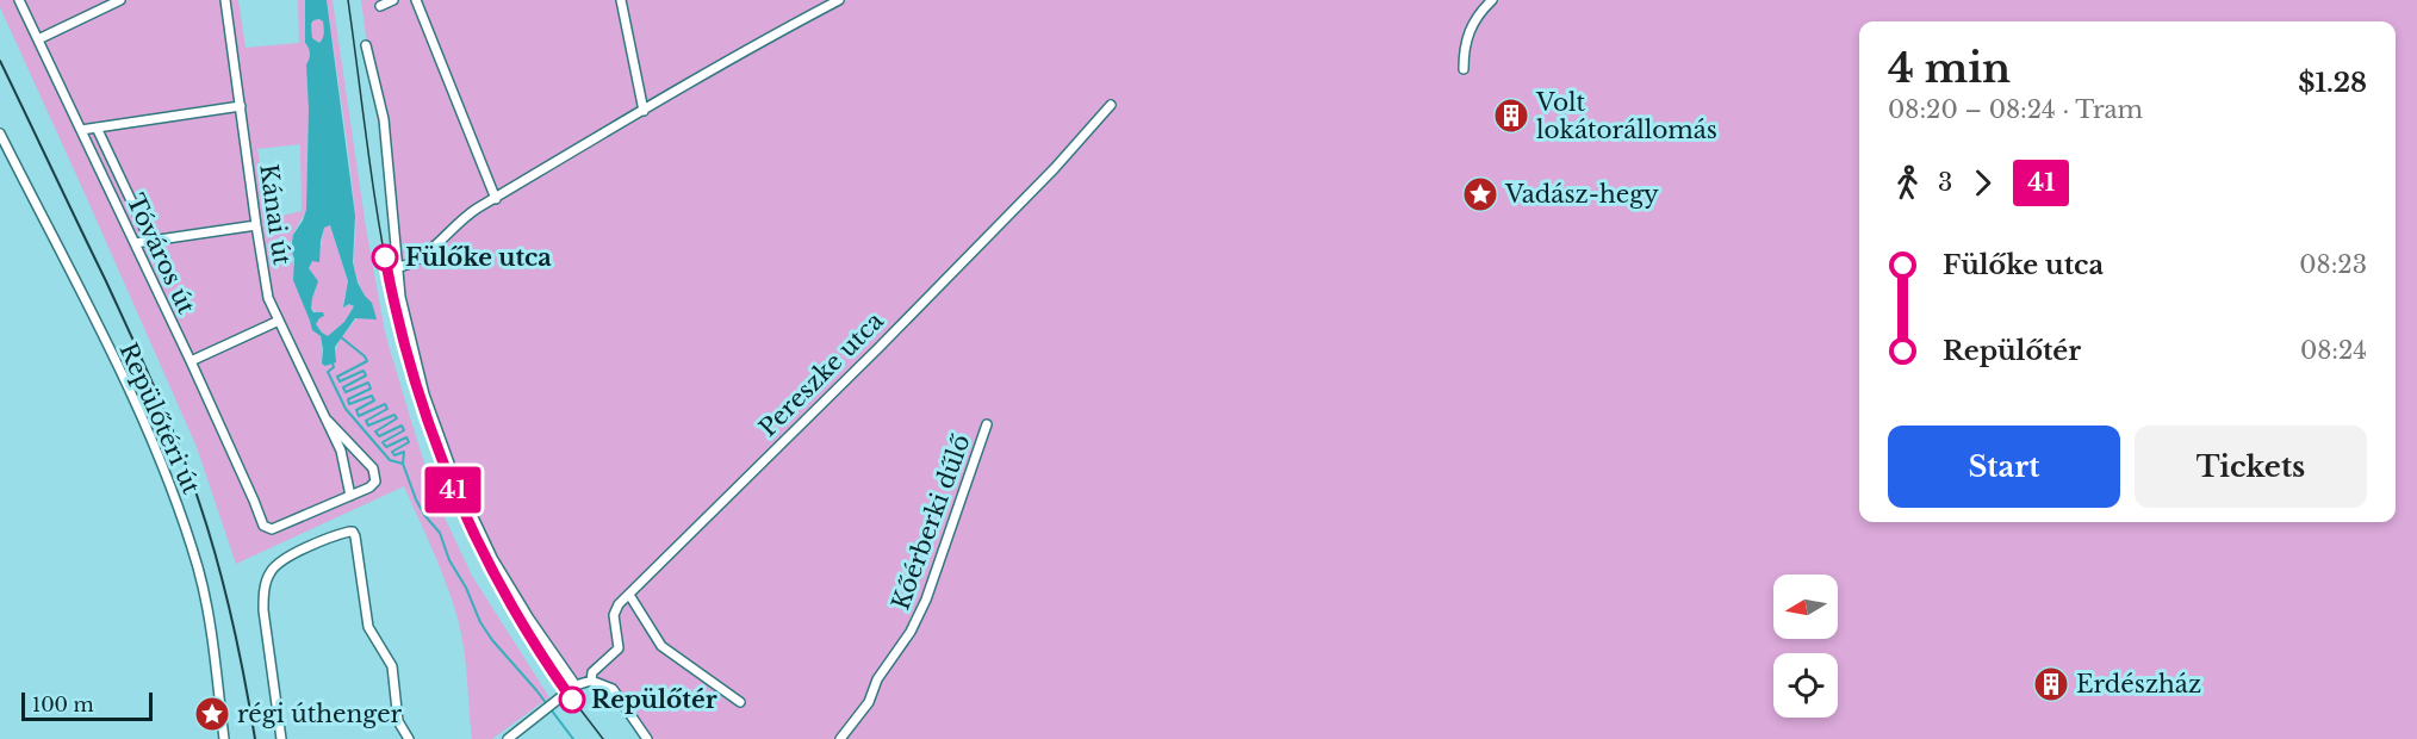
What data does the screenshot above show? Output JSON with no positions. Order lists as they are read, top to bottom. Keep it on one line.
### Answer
{"streets":{"street":["Kánai út","Tóváros út","Pereszke utca","Repülőtéri út","Kőérberki dűlő"]},"crossings":[["Kánai út","Tóváros út"]],"places":{"building":["Volt lokátorállomás","Erdészház"],"place":["Vadász-hegy","régi úthenger"],"other":["Fülőke utca","Repülőtér"]},"lines":["tram line 41"],"scale_bar":"100 m","north":"left","page":{"on_map":"41","heading":["4 min","08:20 – 08:24 · Tram","$1.28"],"legs":["3","41"],"list":[{"name":"Fülőke utca","value":"08:23"},{"name":"Repülőtér","value":"08:24"}],"buttons":["Start","Tickets"],"scale":"100 m"}}
